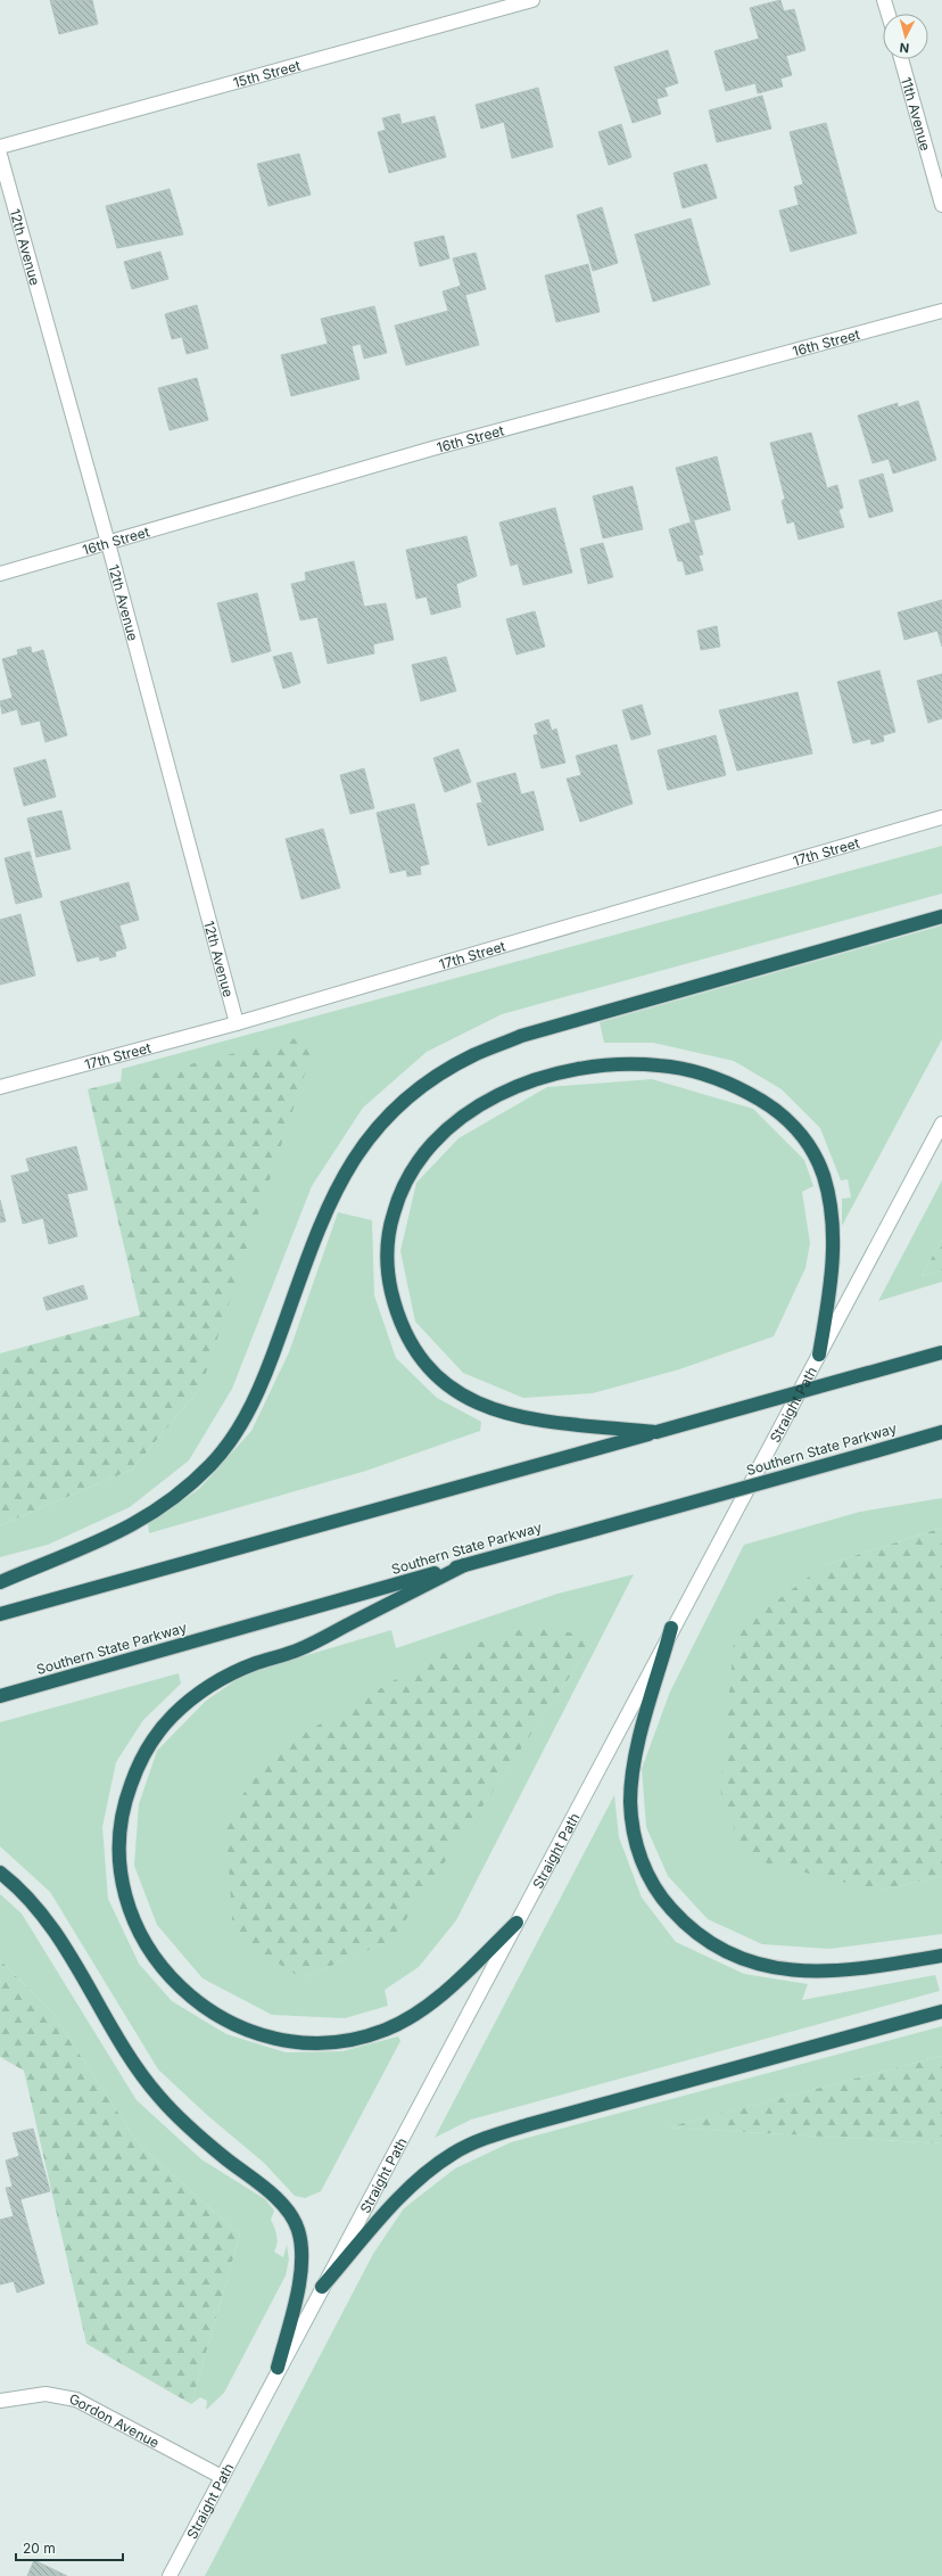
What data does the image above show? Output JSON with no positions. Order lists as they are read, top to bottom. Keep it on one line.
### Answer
{"streets":{"highway":["Southern State Parkway"],"street":["15th Street","11th Avenue","12th Avenue","16th Street","17th Street","Straight Path","Gordon Avenue"]},"crossings":[["12th Avenue","16th Street"],["12th Avenue","17th Street"],["Straight Path","Gordon Avenue"]],"scale_bar":"20 m","north":"bottom"}
